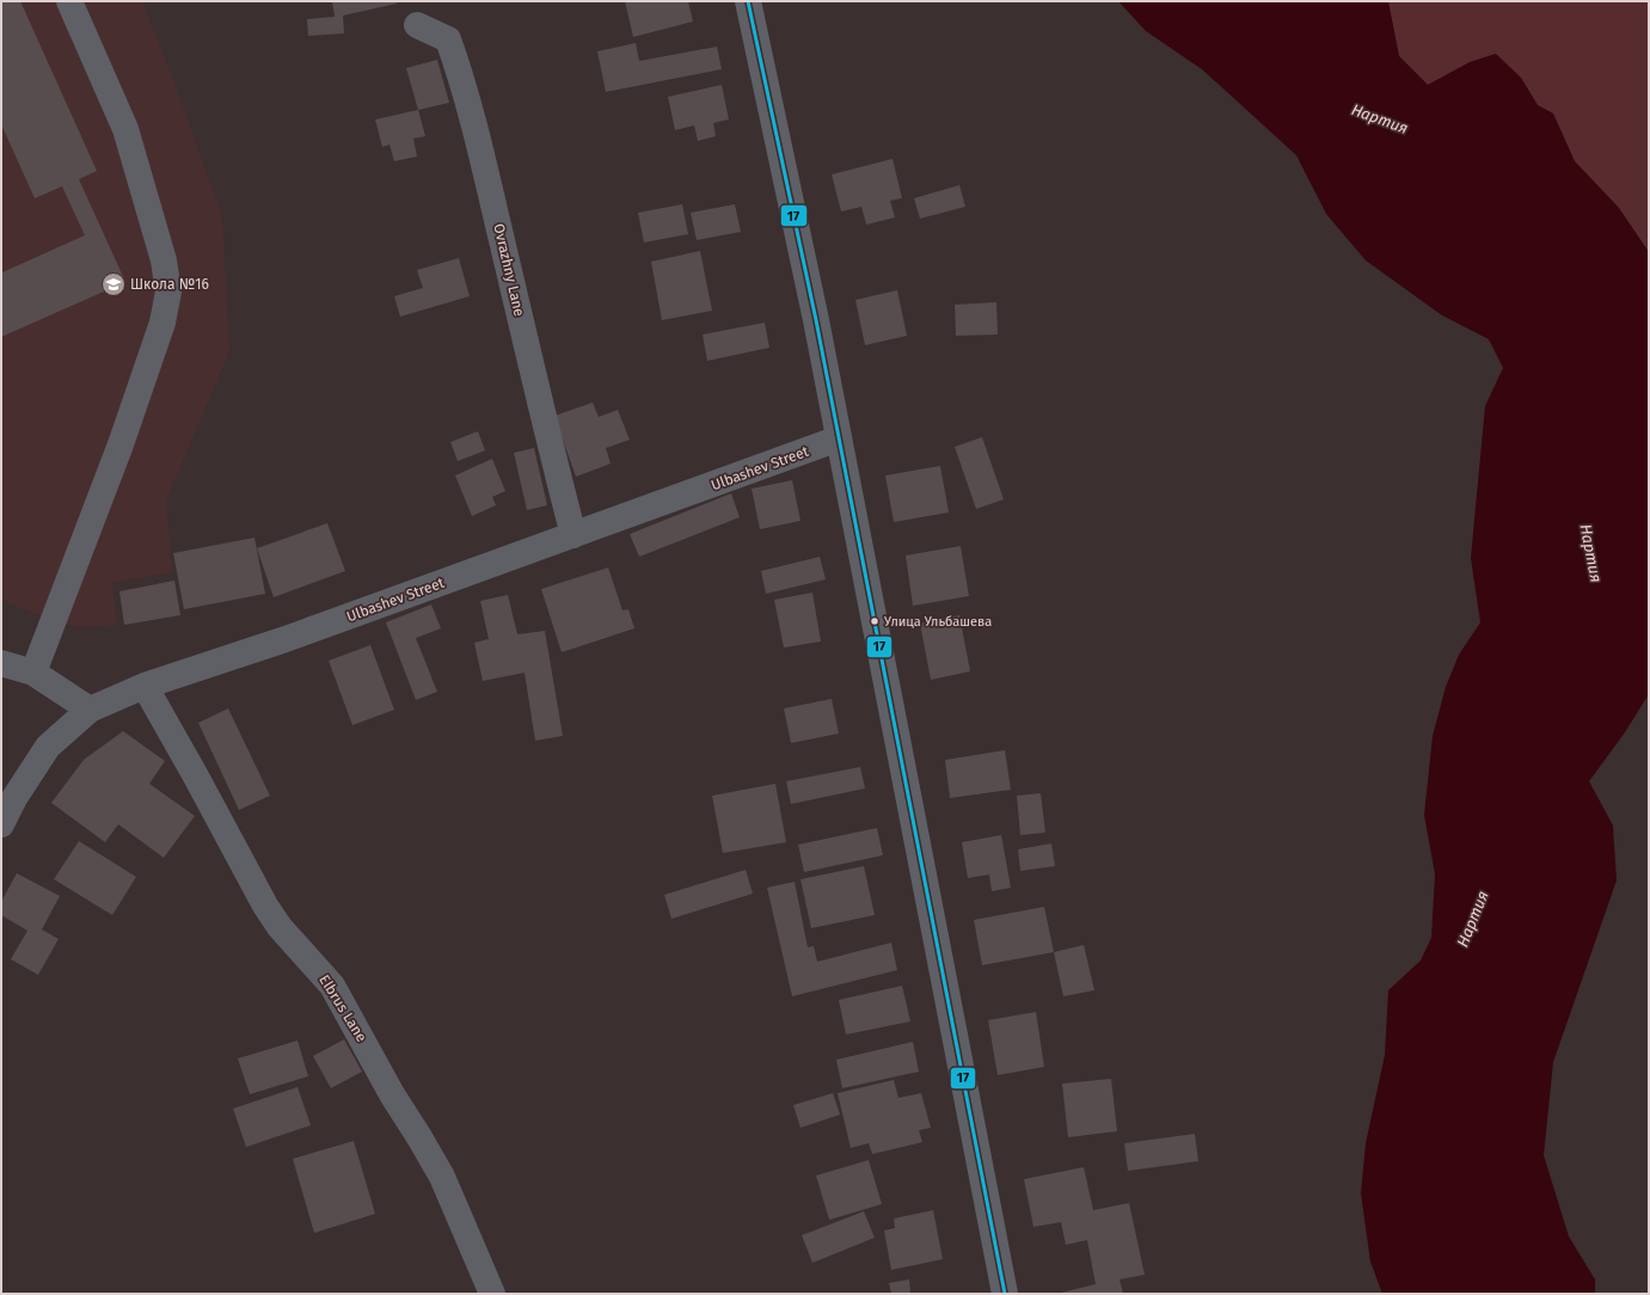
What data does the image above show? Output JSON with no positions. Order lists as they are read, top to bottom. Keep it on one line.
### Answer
{"streets":{"street":["Ovrazhny Lane","Ulbashev Street","Elbrus Lane"]},"crossings":[["Ovrazhny Lane","Ulbashev Street"],["Ulbashev Street","Elbrus Lane"]],"water":["Нартия"],"places":{"school or university":["Школа №16"],"other":["Улица Ульбашева"]},"lines":["transit line 17"]}
